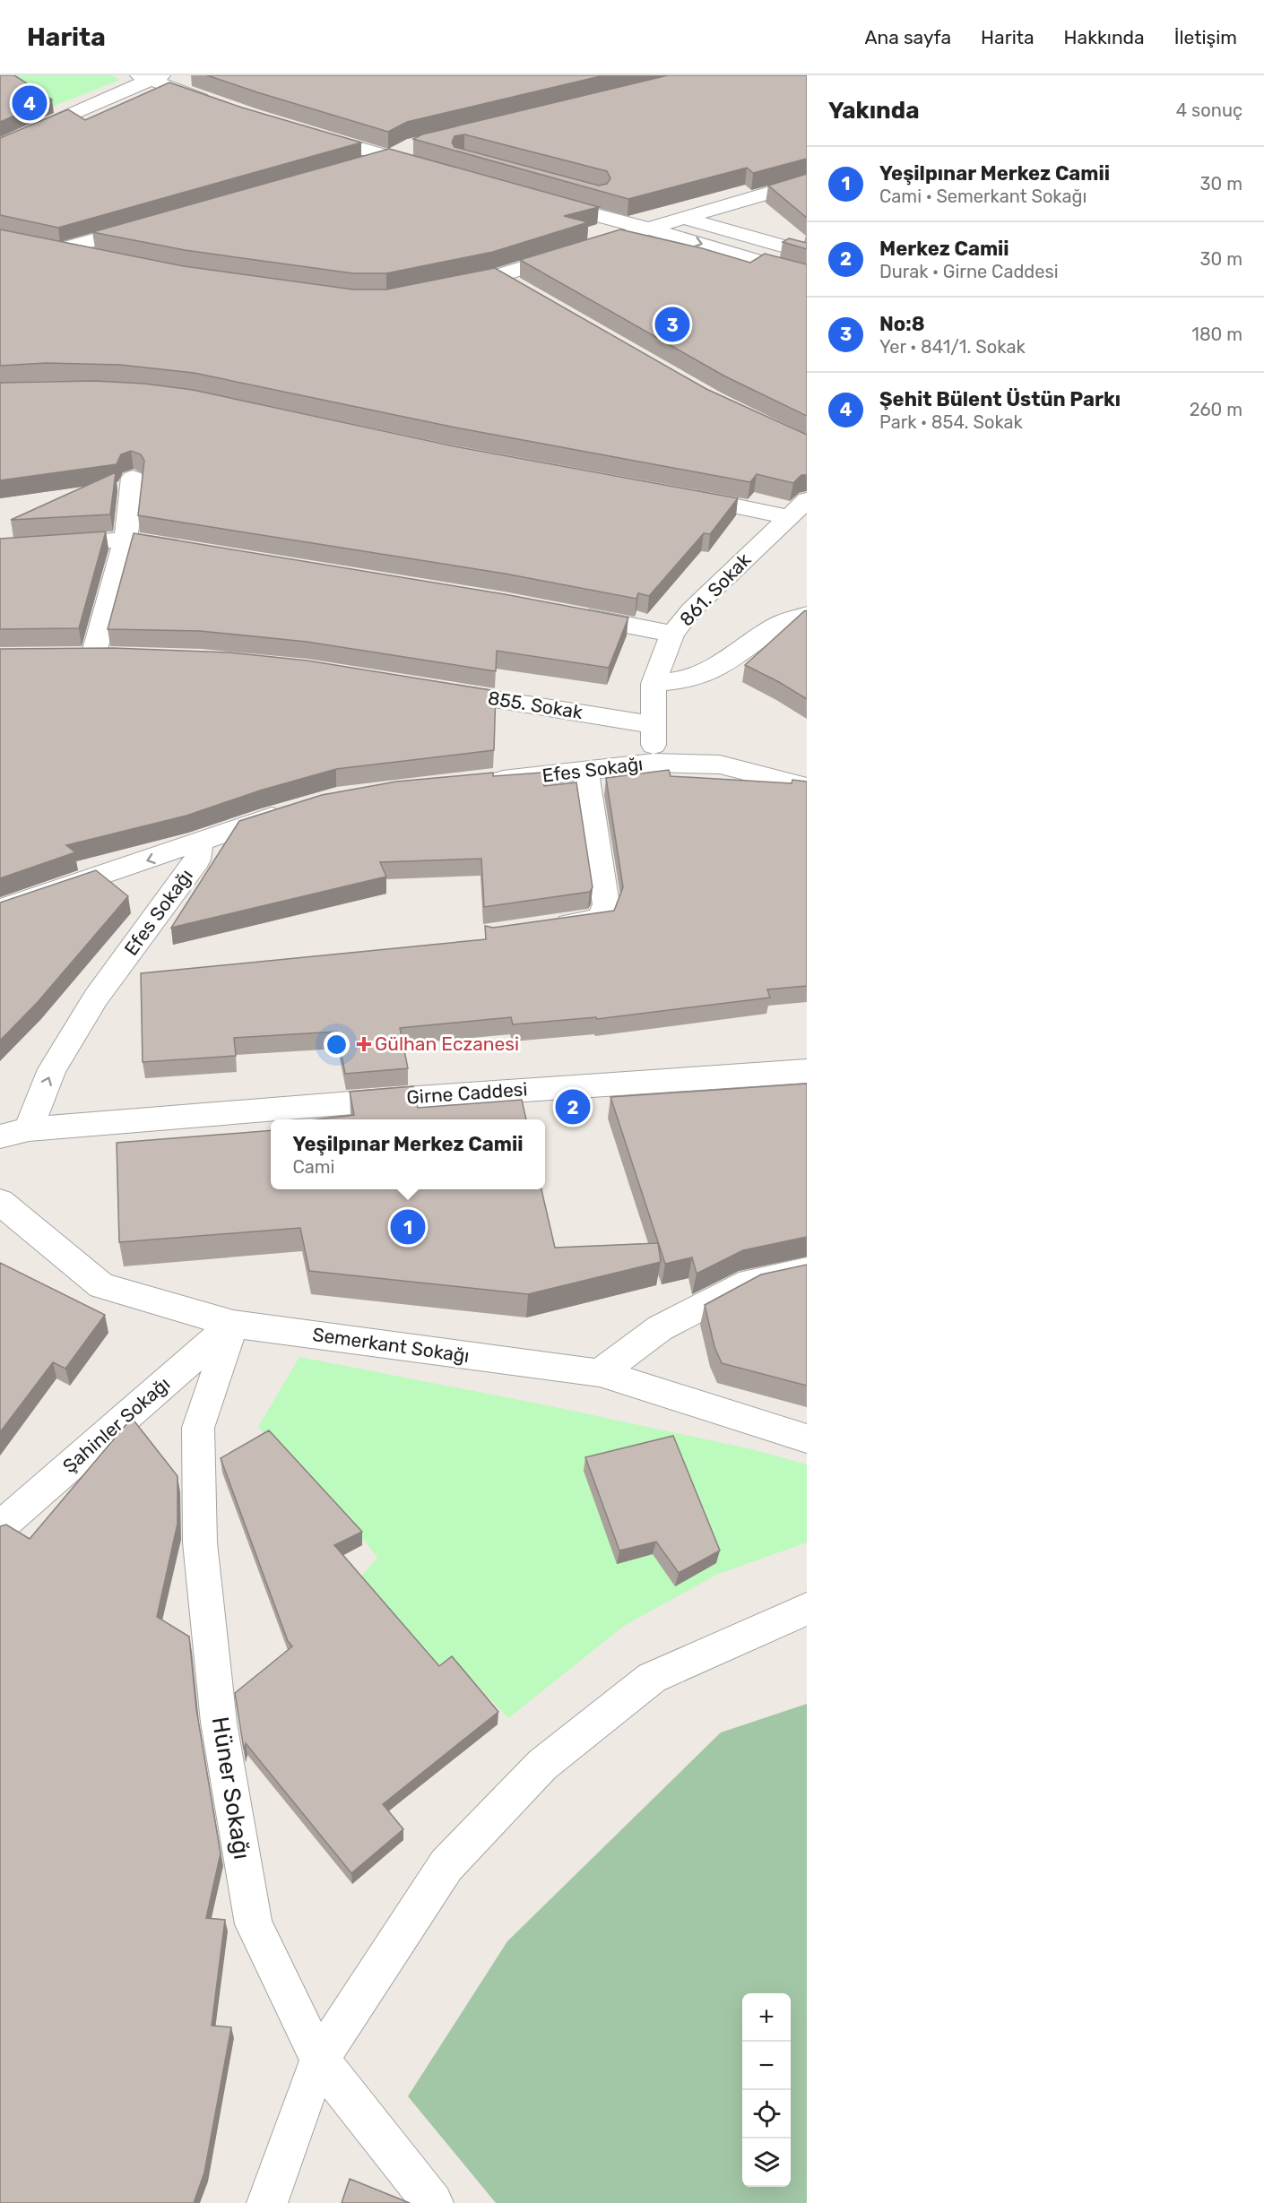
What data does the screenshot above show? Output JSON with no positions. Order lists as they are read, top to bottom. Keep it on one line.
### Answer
{"streets":{"street":["861. Sokak","855. Sokak","Efes Sokağı","Girne Caddesi","Semerkant Sokağı","Şahinler Sokağı","Hüner Sokağı"]},"crossings":[["861. Sokak","855. Sokak"],["861. Sokak","Efes Sokağı"],["Efes Sokağı","Girne Caddesi"],["Semerkant Sokağı","Şahinler Sokağı"],["Semerkant Sokağı","Hüner Sokağı"],["Şahinler Sokağı","Hüner Sokağı"]],"one_way":["Efes Sokağı"],"places":{"health":["Gülhan Eczanesi"]},"page":{"header":"Harita","nav":["Ana sayfa","Harita","Hakkında","İletişim"],"heading":["Yakında","4 sonuç"],"pins":["4","3","2","1"],"list":[{"mark":"1","name":"Yeşilpınar Merkez Camii","note":"Cami · Semerkant Sokağı","value":"30 m"},{"mark":"2","name":"Merkez Camii","note":"Durak · Girne Caddesi","value":"30 m"},{"mark":"3","name":"No:8","note":"Yer · 841/1. Sokak","value":"180 m"},{"mark":"4","name":"Şehit Bülent Üstün Parkı","note":"Park · 854. Sokak","value":"260 m"}],"popup":["Yeşilpınar Merkez Camii","Cami"],"map_buttons":["+","−"]}}
